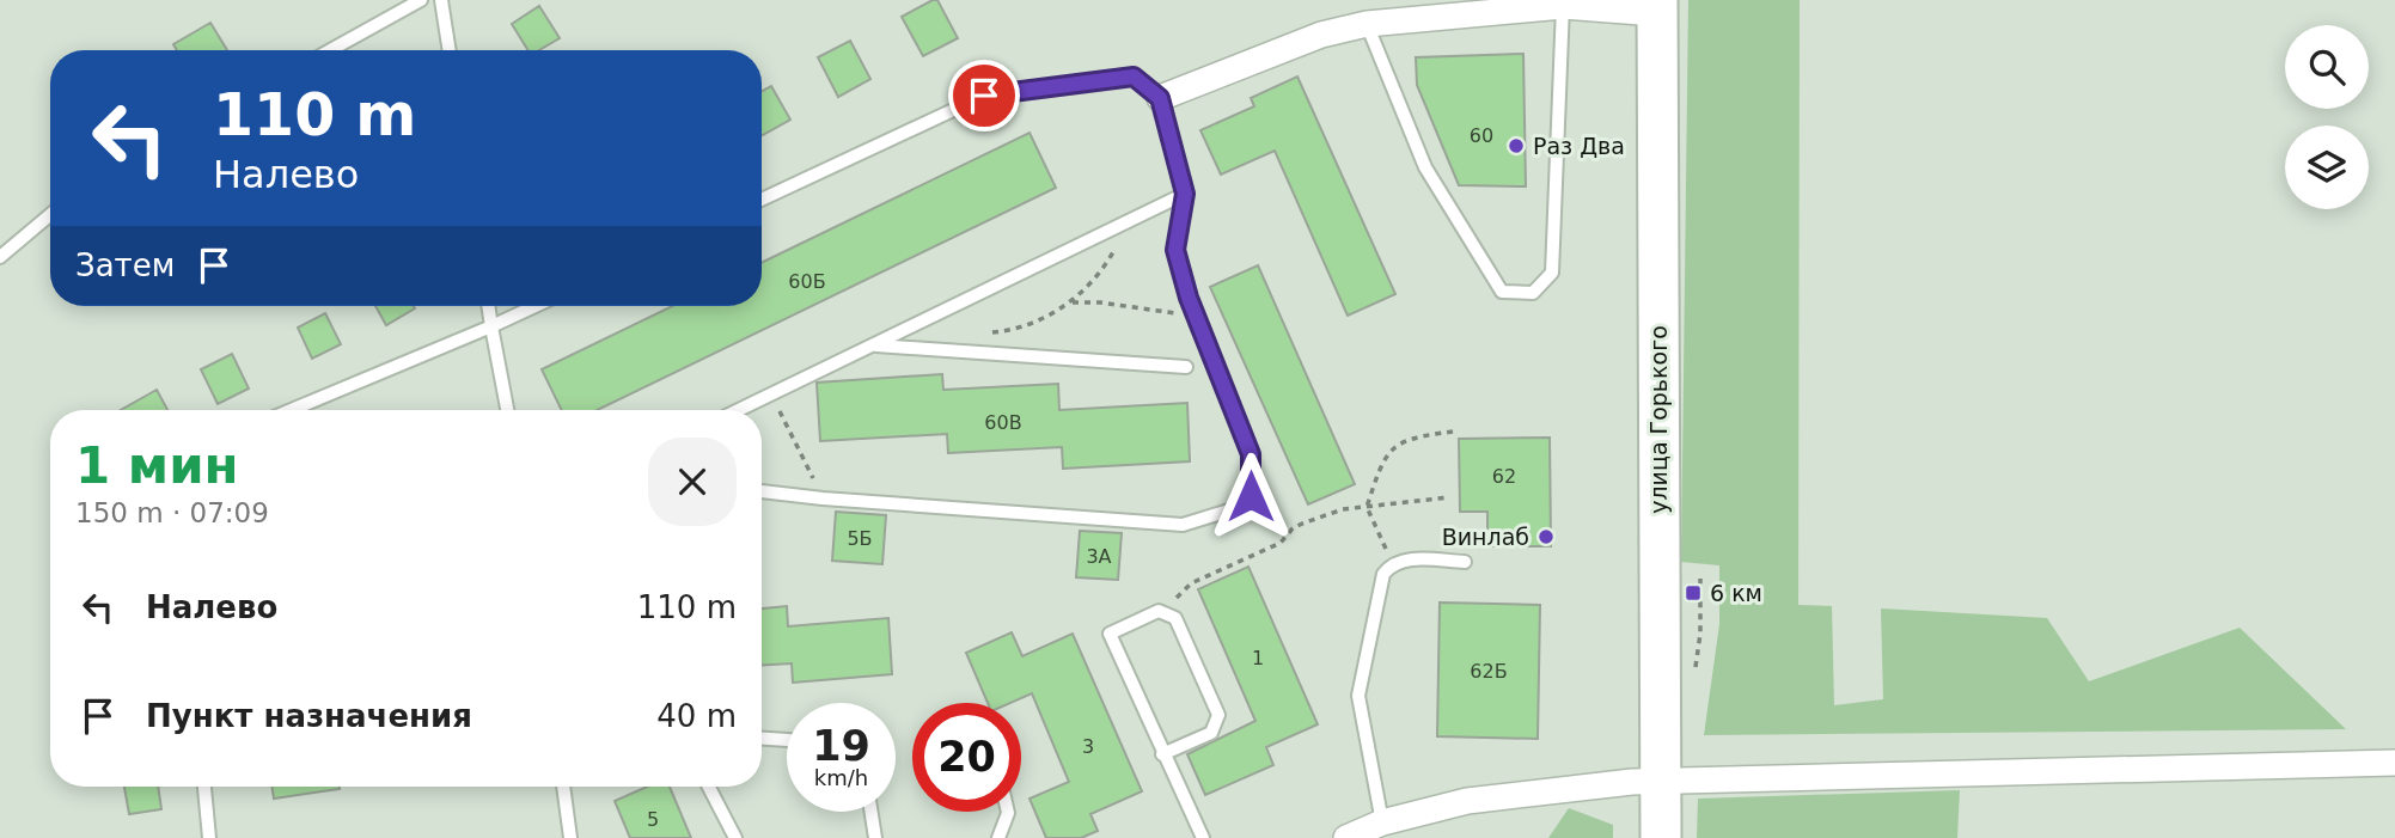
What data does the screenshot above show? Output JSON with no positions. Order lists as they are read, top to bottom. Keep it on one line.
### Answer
{"streets":{"main road":["улица Горького"]},"places":{"other":["Раз Два","Винлаб"],"transit":["6 км"]},"house_numbers":["60","60Б","60В","62","5Б","3А","1","62Б","3","5"],"page":{"turn":["110 m","Налево"],"then":"Затем","heading":["1 мин","150 m · 07:09"],"list":[{"name":"Налево","value":"110 m"},{"name":"Пункт назначения","value":"40 m"}],"speed":"19 km/h","limit":"20"}}
